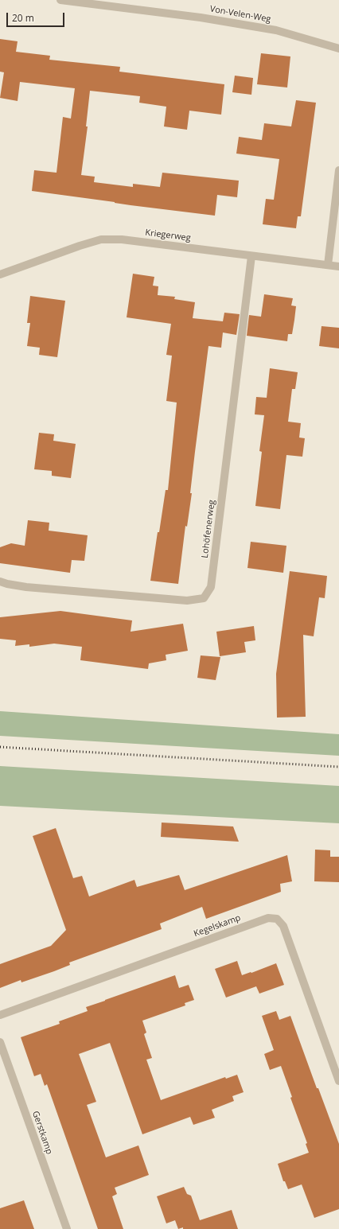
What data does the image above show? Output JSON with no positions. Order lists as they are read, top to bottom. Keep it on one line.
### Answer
{"streets":{"street":["Von-Velen-Weg","Kriegerweg","Lohöfenerweg","Kegelskamp","Gerstkamp"]},"crossings":[["Kriegerweg","Lohöfenerweg"]],"scale_bar":"20 m"}
